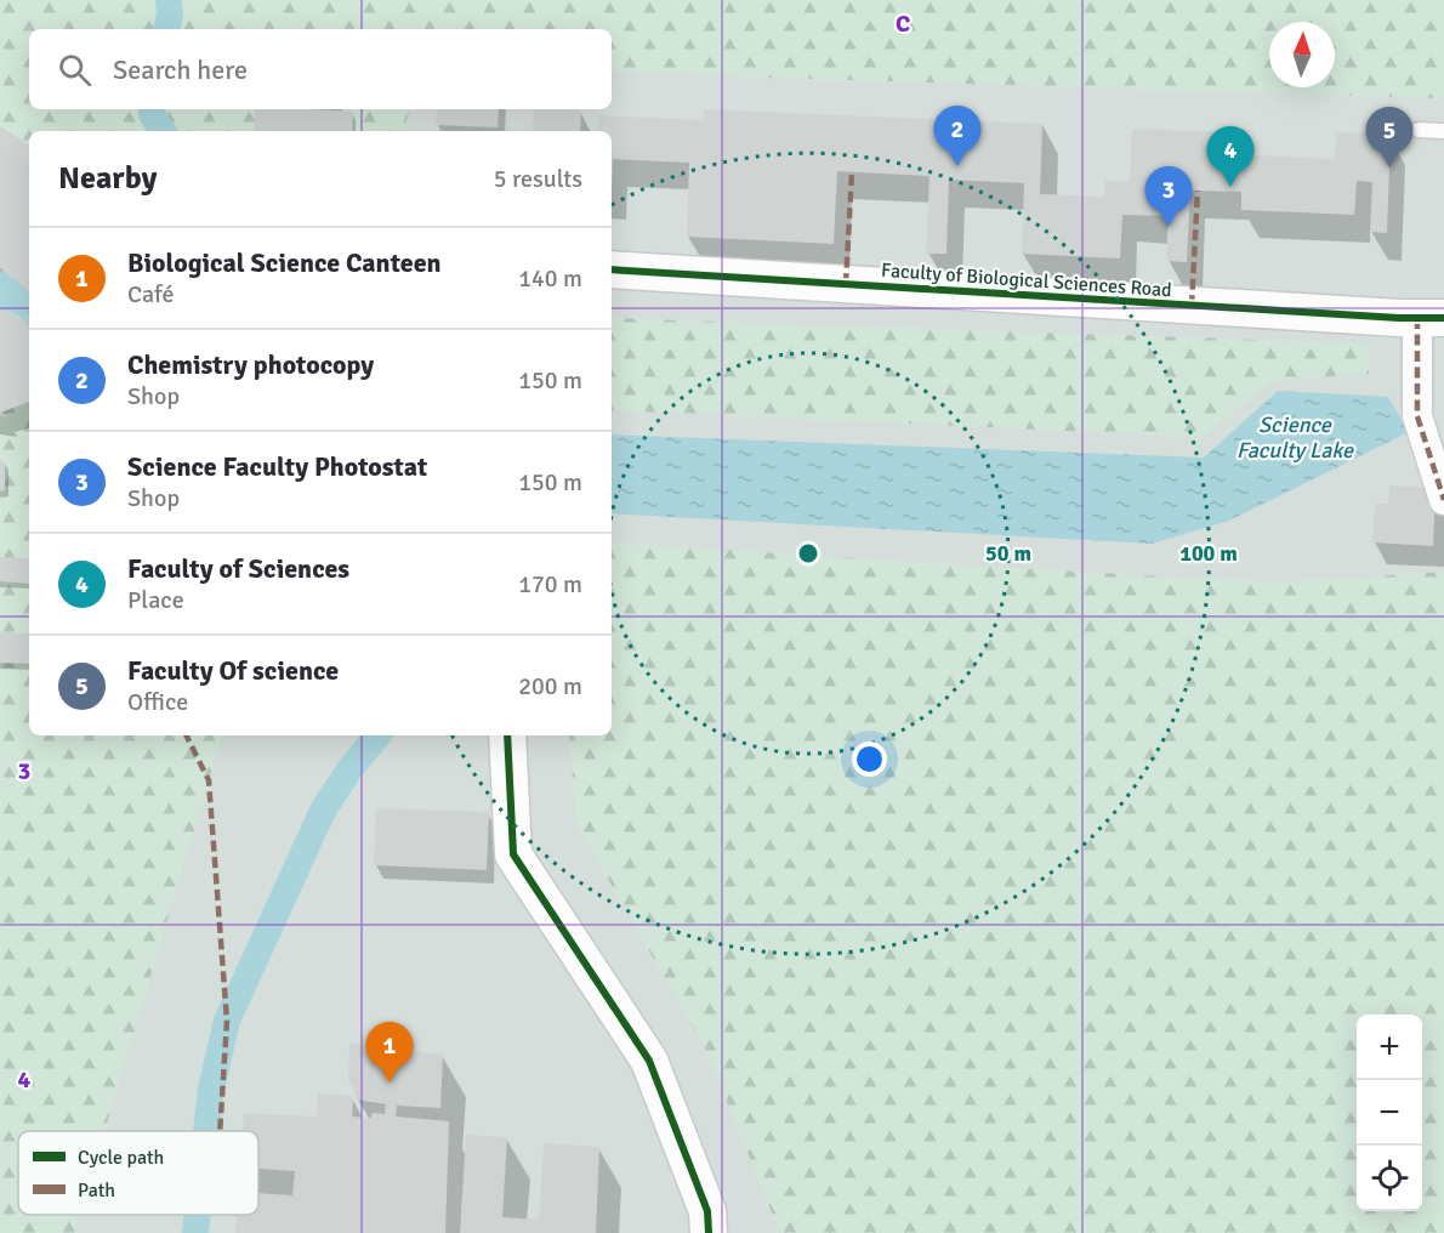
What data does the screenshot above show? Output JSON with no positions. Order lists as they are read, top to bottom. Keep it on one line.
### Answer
{"streets":{"street":["Faculty of Biological Sciences Road"]},"water":["Science Faculty Lake"],"legend":["Cycle path","Path"],"north":"top","page":{"search":"Search here","pins":["2","5","4","3","1"],"heading":["Nearby","5 results"],"list":[{"mark":"1","name":"Biological Science Canteen","note":"Café","value":"140 m"},{"mark":"2","name":"Chemistry photocopy","note":"Shop","value":"150 m"},{"mark":"3","name":"Science Faculty Photostat","note":"Shop","value":"150 m"},{"mark":"4","name":"Faculty of Sciences","note":"Place","value":"170 m"},{"mark":"5","name":"Faculty Of science","note":"Office","value":"200 m"}],"map_buttons":["+","−"]},"grid":{"columns":["C"],"rows":["3","4"]},"rings":["50 m","100 m"]}
